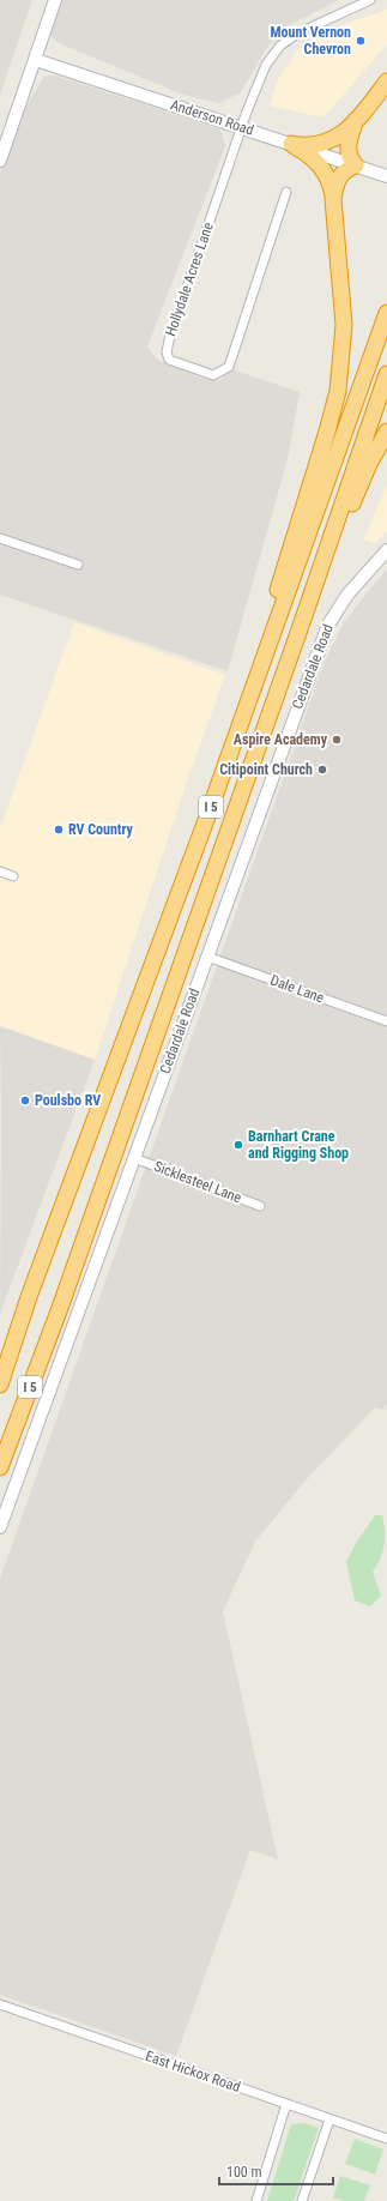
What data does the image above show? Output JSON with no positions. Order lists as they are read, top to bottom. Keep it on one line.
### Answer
{"streets":{"highway":["I 5"],"street":["Anderson Road","Hollydale Acres Lane","Cedardale Road","Dale Lane","Sicklesteel Lane","East Hickox Road"]},"crossings":[["Anderson Road","Hollydale Acres Lane"],["Cedardale Road","Dale Lane"],["Cedardale Road","Sicklesteel Lane"]],"places":["Mount Vernon Chevron","Aspire Academy","Citipoint Church","RV Country","Poulsbo RV","Barnhart Crane and Rigging Shop"],"scale_bar":"100 m"}
